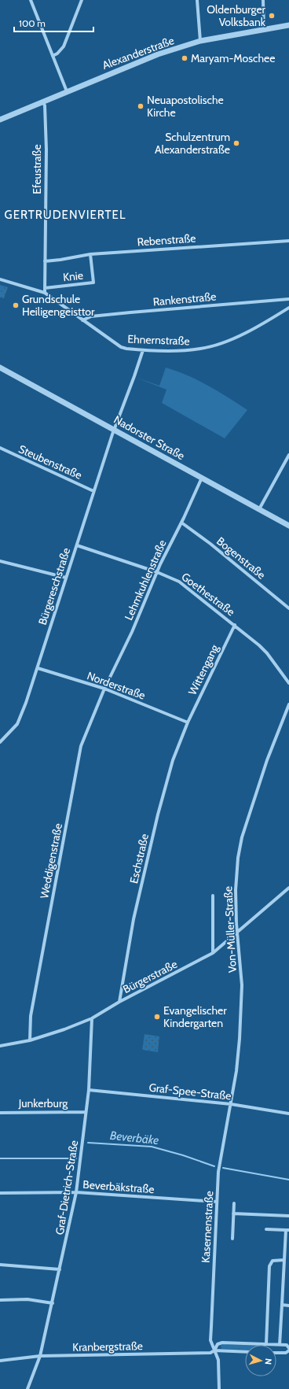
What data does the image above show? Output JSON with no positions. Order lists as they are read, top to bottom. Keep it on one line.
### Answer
{"streets":{"street":["Alexanderstraße","Efeustraße","Rebenstraße","Knie","Rankenstraße","Ehnernstraße","Nadorster Straße","Steubenstraße","Bogenstraße","Lehmkuhlenstraße","Bürgereschstraße","Goethestraße","Wittengang","Norderstraße","Eschstraße","Weddigenstraße","Von-Müller-Straße","Bürgerstraße","Graf-Spee-Straße","Junkerburg","Beverbäkstraße","Graf-Dietrich-Straße","Kasernenstraße","Kranbergstraße"]},"crossings":[["Alexanderstraße","Efeustraße"],["Efeustraße","Rebenstraße"],["Efeustraße","Knie"],["Efeustraße","Ehnernstraße"],["Rebenstraße","Knie"],["Rankenstraße","Ehnernstraße"],["Ehnernstraße","Bürgereschstraße"],["Nadorster Straße","Lehmkuhlenstraße"],["Nadorster Straße","Bürgereschstraße"],["Steubenstraße","Bürgereschstraße"],["Bogenstraße","Lehmkuhlenstraße"],["Lehmkuhlenstraße","Goethestraße"],["Lehmkuhlenstraße","Norderstraße"],["Lehmkuhlenstraße","Weddigenstraße"],["Bürgereschstraße","Goethestraße"],["Bürgereschstraße","Norderstraße"],["Goethestraße","Wittengang"],["Wittengang","Norderstraße"],["Wittengang","Eschstraße"],["Norderstraße","Eschstraße"],["Norderstraße","Weddigenstraße"],["Eschstraße","Bürgerstraße"],["Weddigenstraße","Bürgerstraße"],["Von-Müller-Straße","Bürgerstraße"],["Von-Müller-Straße","Graf-Spee-Straße"],["Von-Müller-Straße","Kasernenstraße"],["Bürgerstraße","Graf-Dietrich-Straße"],["Graf-Spee-Straße","Graf-Dietrich-Straße"],["Graf-Spee-Straße","Kasernenstraße"],["Junkerburg","Graf-Dietrich-Straße"],["Beverbäkstraße","Graf-Dietrich-Straße"],["Beverbäkstraße","Kasernenstraße"],["Graf-Dietrich-Straße","Kranbergstraße"],["Kasernenstraße","Kranbergstraße"]],"districts":["GERTRUDENVIERTEL"],"water":["Beverbäke"],"places":["Oldenburger Volksbank","Maryam-Moschee","Neuapostolische Kirche","Schulzentrum Alexanderstraße","Grundschule Heiligengeisttor","Evangelischer Kindergarten"],"scale_bar":"100 m","north":"right"}
